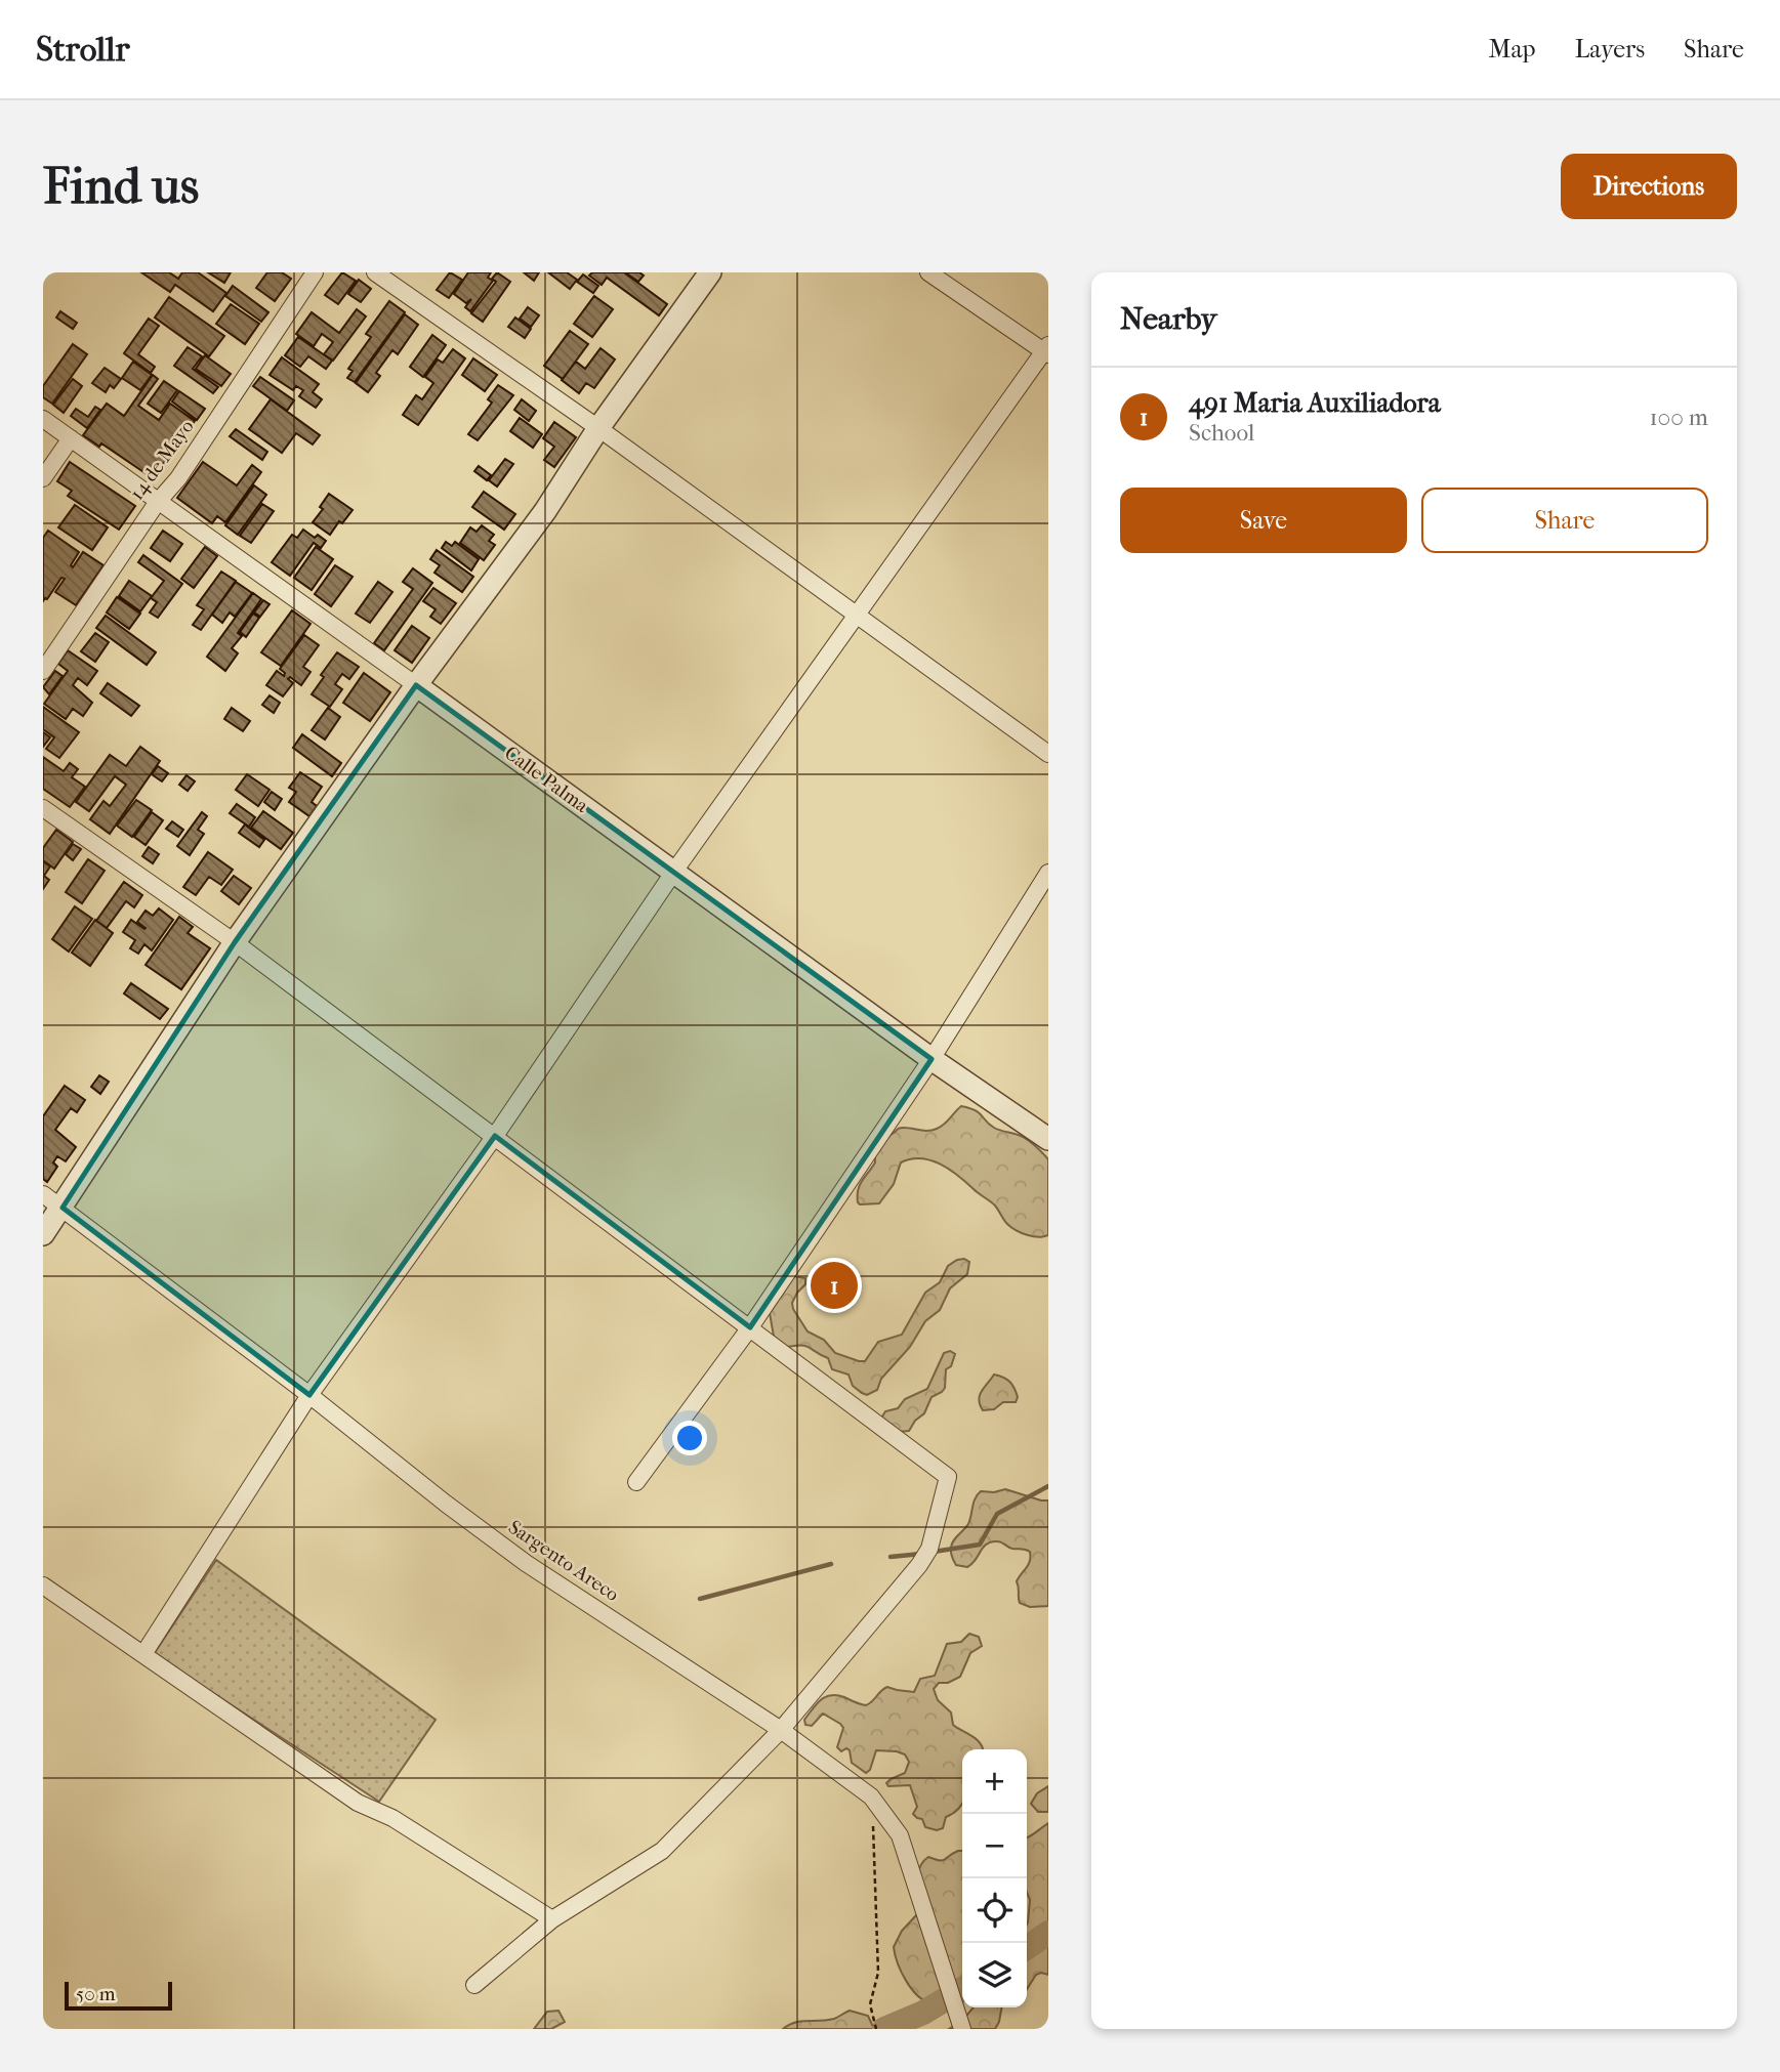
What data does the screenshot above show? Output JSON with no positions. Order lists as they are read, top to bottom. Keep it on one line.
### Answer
{"streets":{"street":["14 de Mayo","Calle Palma","Sargento Areco"]},"crossings":[["14 de Mayo","Calle Palma"]],"scale_bar":"50 m","page":{"header":"Strollr","nav":["Map","Layers","Share"],"buttons":["Directions",["Save","Share"]],"title":"Find us","heading":"Nearby","list":[{"mark":"1","name":"491 Maria Auxiliadora","note":"School","value":"100 m"}],"pins":"1","map_buttons":["+","−"],"scale":"50 m"}}
